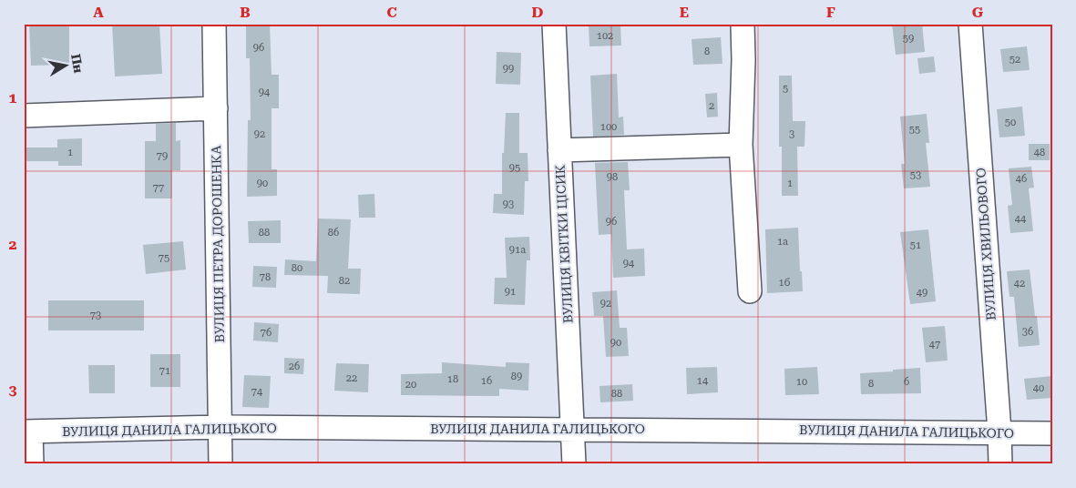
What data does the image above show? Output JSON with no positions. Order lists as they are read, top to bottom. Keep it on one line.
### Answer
{"streets":{"street":["ВУЛИЦЯ ПЕТРА ДОРОШЕНКА","ВУЛИЦЯ КВІТКИ ЦІСИК","ВУЛИЦЯ ХВИЛЬОВОГО","ВУЛИЦЯ ДАНИЛА ГАЛИЦЬКОГО"]},"crossings":[["ВУЛИЦЯ ПЕТРА ДОРОШЕНКА","ВУЛИЦЯ ДАНИЛА ГАЛИЦЬКОГО"],["ВУЛИЦЯ КВІТКИ ЦІСИК","ВУЛИЦЯ ДАНИЛА ГАЛИЦЬКОГО"],["ВУЛИЦЯ ХВИЛЬОВОГО","ВУЛИЦЯ ДАНИЛА ГАЛИЦЬКОГО"]],"house_numbers":["102","59","96","8","52","99","5","94","2","50","100","55","92","3","1","48","79","95","53","98","46","90","1","77","93","44","96","88","86","1а","51","91а","75","94","80","78","82","1б","42","91","49","92","73","36","76","90","47","26","71","89","22","18","16","14","10","6","8","20","40","74","88"],"north":"right","grid":{"columns":["A","B","C","D","E","F","G"],"rows":["1","2","3"]}}
